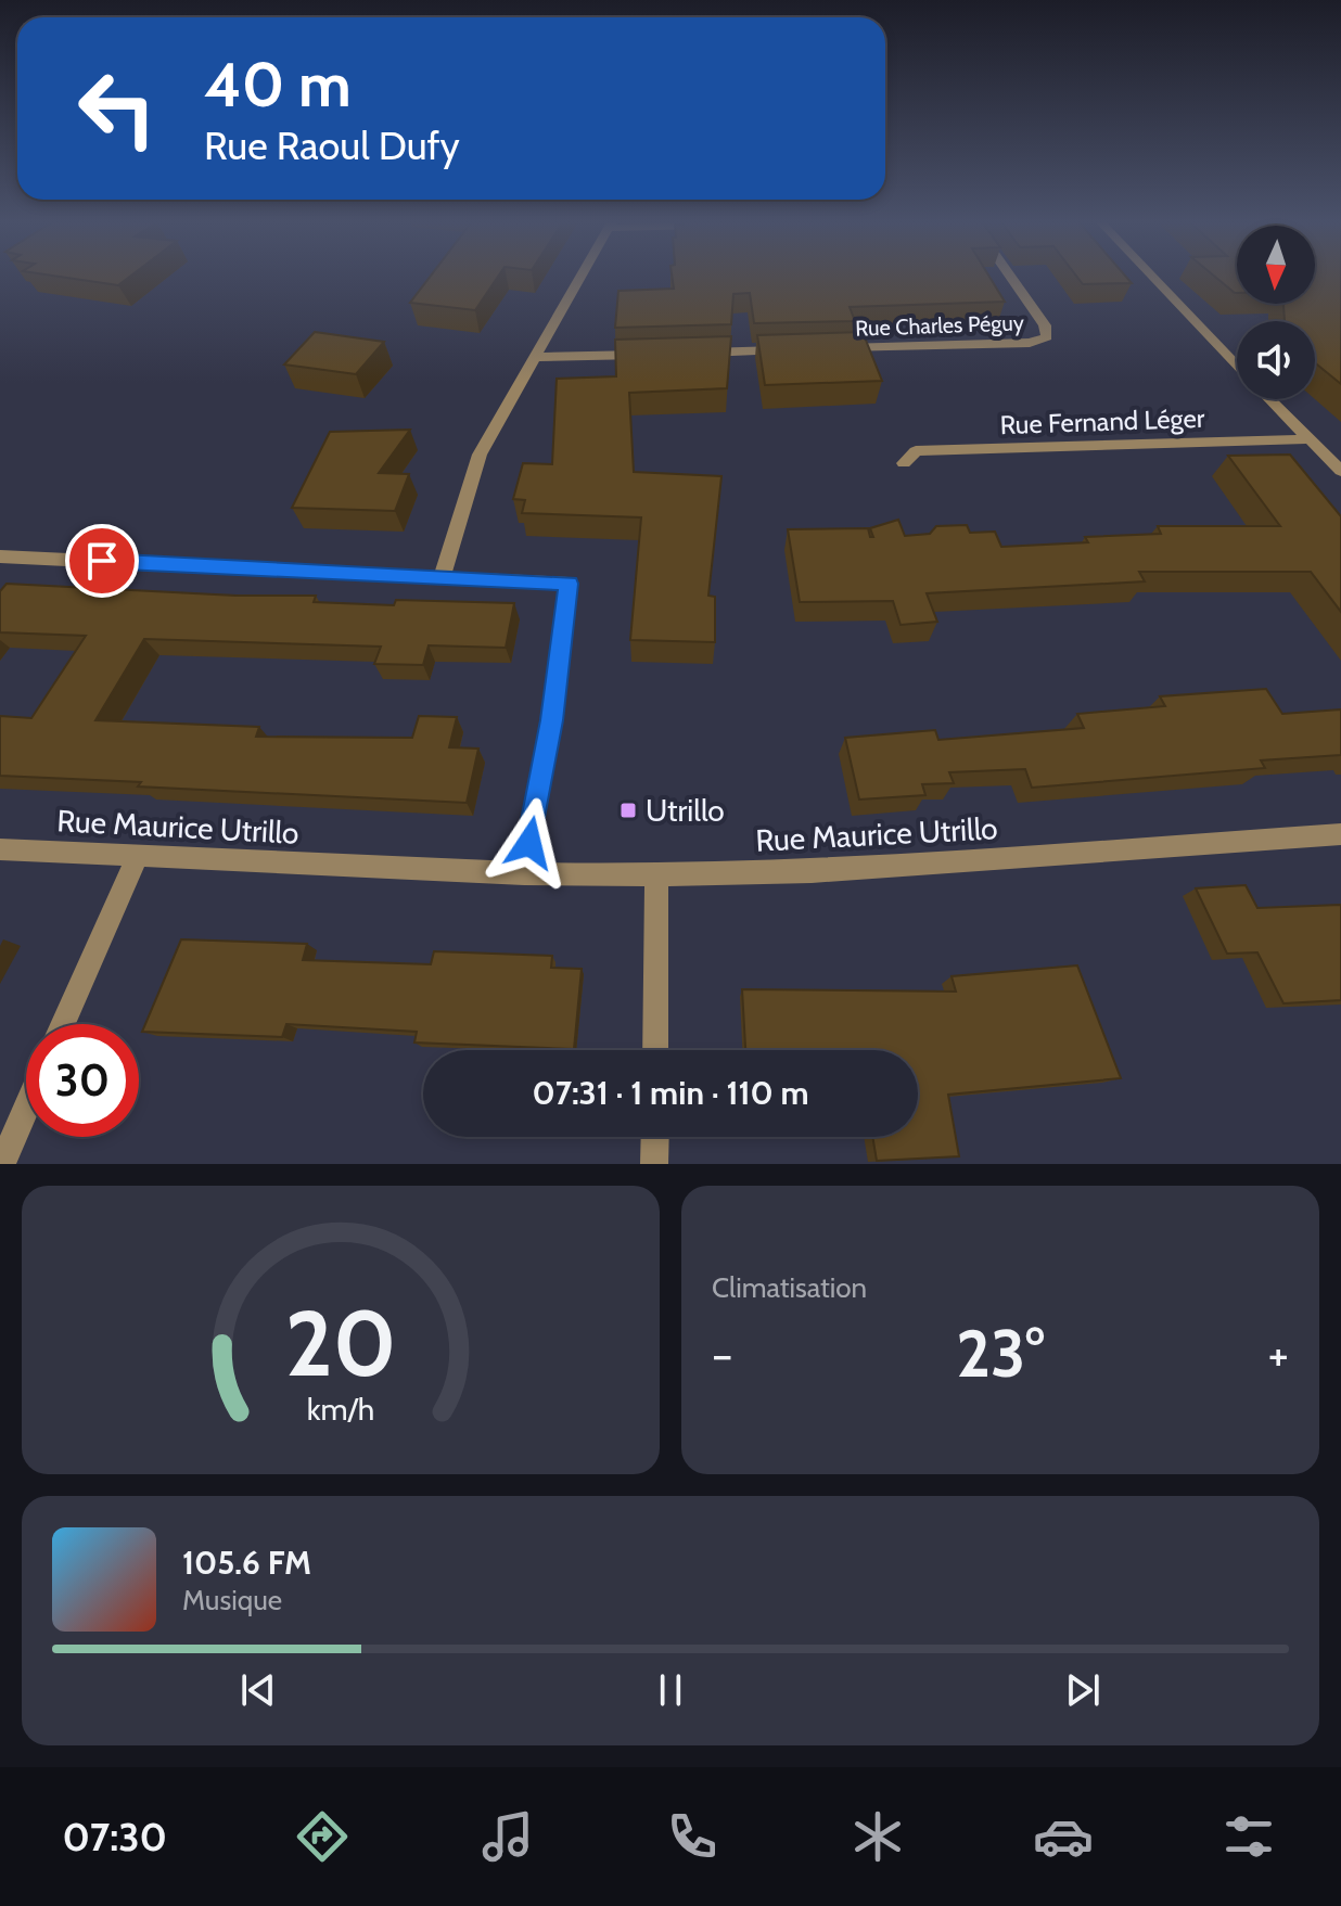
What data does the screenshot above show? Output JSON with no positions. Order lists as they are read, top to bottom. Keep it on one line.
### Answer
{"streets":{"street":["Rue Charles Péguy","Rue Fernand Léger","Rue Maurice Utrillo"]},"places":{"transit":["Utrillo"]},"north":"bottom","page":{"turn":["40 m","Rue Raoul Dufy"],"limit":"30","trip":"07:31 · 1 min · 110 m","tile":"Climatisation","heat":["−","23°","+"],"song":["105.6 FM","Musique"],"tabs":"07:30","gauge":["20","km/h"]}}
